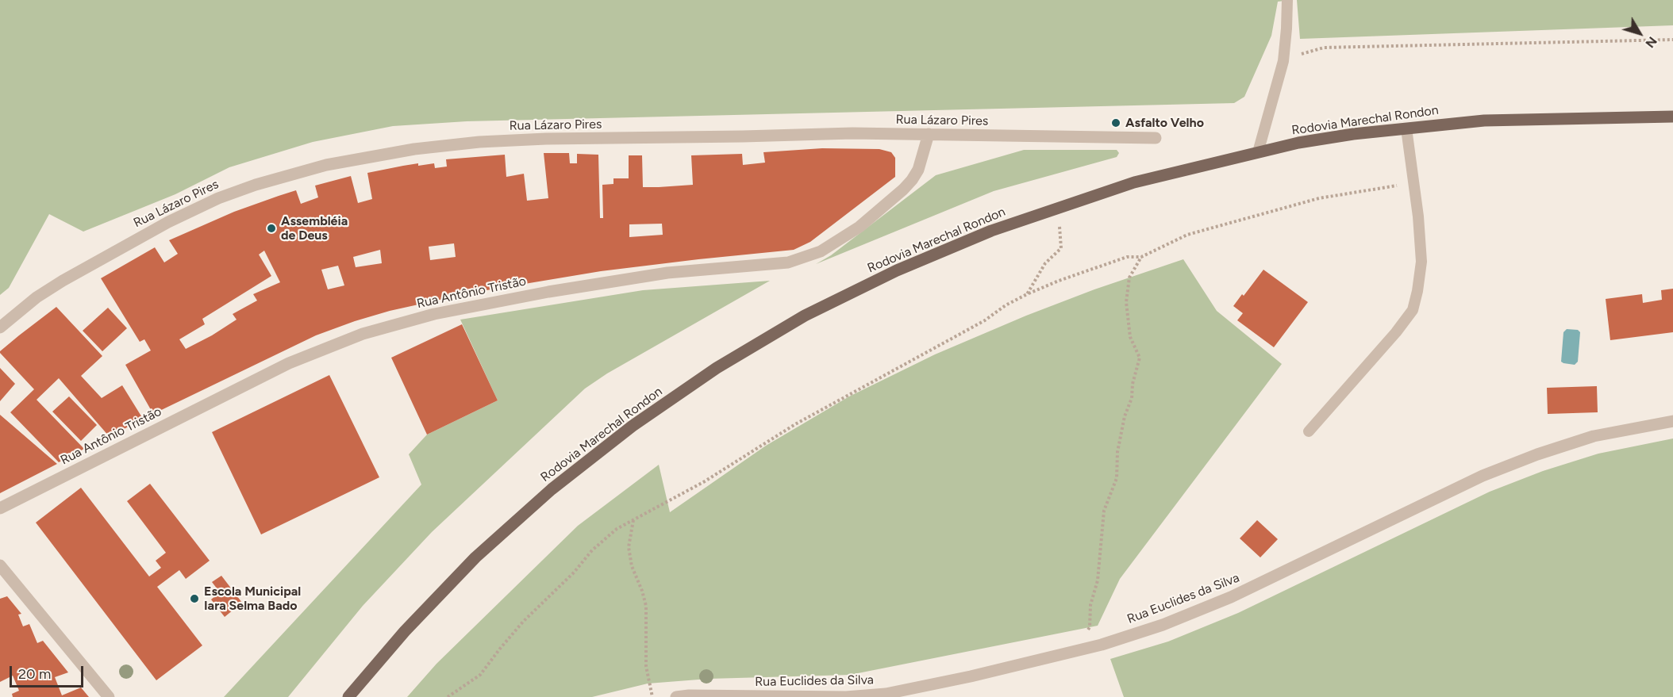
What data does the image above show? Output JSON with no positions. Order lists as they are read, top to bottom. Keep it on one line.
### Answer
{"streets":{"main road":["Rodovia Marechal Rondon"],"street":["Rua Lázaro Pires","Rua Antônio Tristão","Rua Euclides da Silva"]},"crossings":[["Rua Lázaro Pires","Rua Antônio Tristão"]],"places":["Asfalto Velho","Assembléia de Deus","Escola Municipal Iara Selma Bado"],"scale_bar":"20 m","north":"bottom right"}
